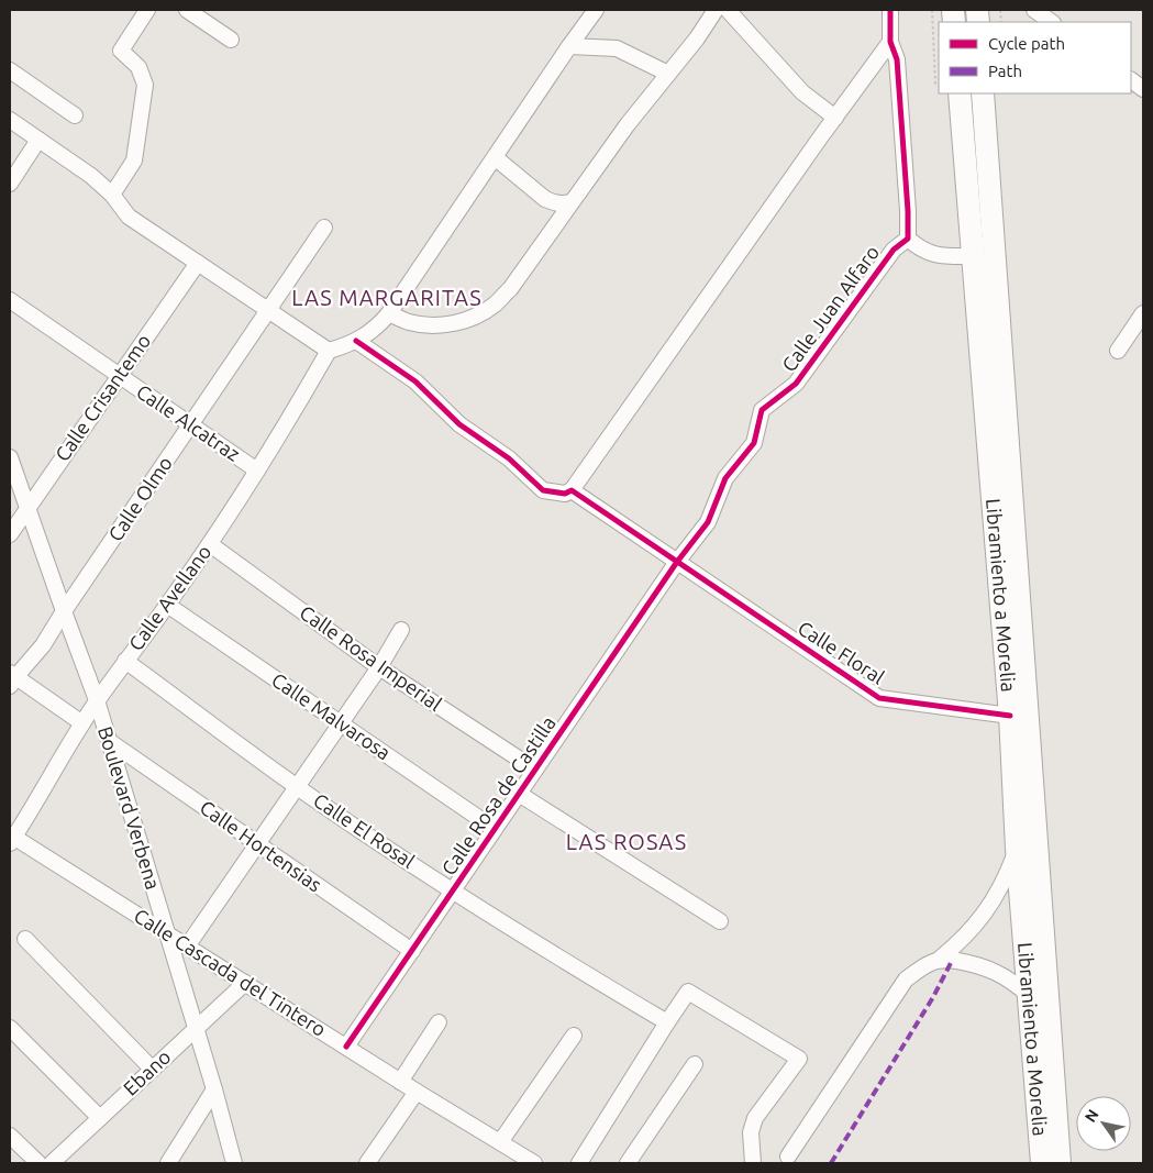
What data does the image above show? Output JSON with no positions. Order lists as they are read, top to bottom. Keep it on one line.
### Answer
{"streets":{"highway":["Libramiento a Morelia"],"street":["Calle Juan Alfaro","Calle Crisantemo","Calle Alcatraz","Calle Olmo","Calle Avellano","Calle Floral","Calle Rosa Imperial","Calle Malvarosa","Calle Rosa de Castilla","Boulevard Verbena","Calle El Rosal","Calle Hortensias","Calle Cascada del Tintero","Ebano"]},"crossings":[["Calle Juan Alfaro","Calle Floral"],["Calle Juan Alfaro","Calle Rosa de Castilla"],["Calle Crisantemo","Calle Alcatraz"],["Calle Crisantemo","Boulevard Verbena"],["Calle Alcatraz","Calle Olmo"],["Calle Alcatraz","Calle Avellano"],["Calle Olmo","Boulevard Verbena"],["Libramiento a Morelia","Calle Floral"],["Calle Avellano","Calle Rosa Imperial"],["Calle Avellano","Calle Malvarosa"],["Calle Avellano","Boulevard Verbena"],["Calle Avellano","Calle El Rosal"],["Calle Avellano","Calle Cascada del Tintero"],["Calle Floral","Calle Rosa de Castilla"],["Calle Rosa Imperial","Calle Rosa de Castilla"],["Calle Malvarosa","Calle Rosa de Castilla"],["Calle Rosa de Castilla","Calle El Rosal"],["Calle Rosa de Castilla","Calle Hortensias"],["Calle Rosa de Castilla","Calle Cascada del Tintero"],["Boulevard Verbena","Calle Hortensias"],["Boulevard Verbena","Calle Cascada del Tintero"],["Boulevard Verbena","Ebano"],["Calle Cascada del Tintero","Ebano"]],"districts":["LAS MARGARITAS","LAS ROSAS"],"legend":["Cycle path","Path"],"north":"top left"}
